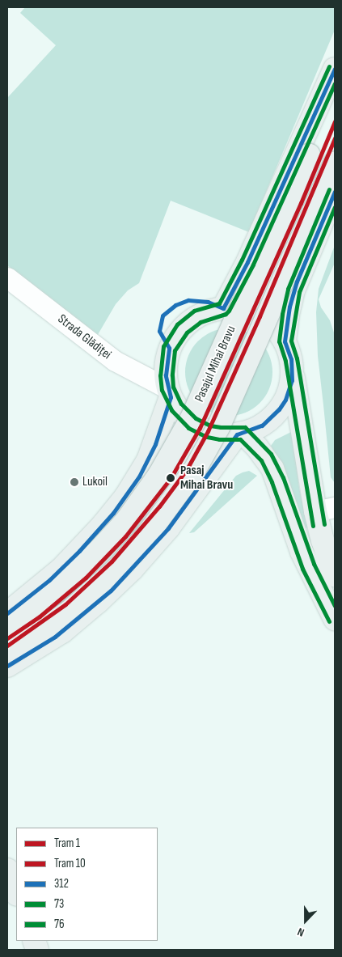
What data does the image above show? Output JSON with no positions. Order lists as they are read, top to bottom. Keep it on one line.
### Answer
{"streets":{"main road":["Pasajul Mihai Bravu"],"street":["Strada Glădiței"]},"places":["Pasaj Mihai Bravu","Lukoil"],"lines":["transit line 73","transit line 312","transit line 76","tram line 1","tram line 10"],"legend":["Tram 1","Tram 10","312","73","76"],"north":"bottom"}
